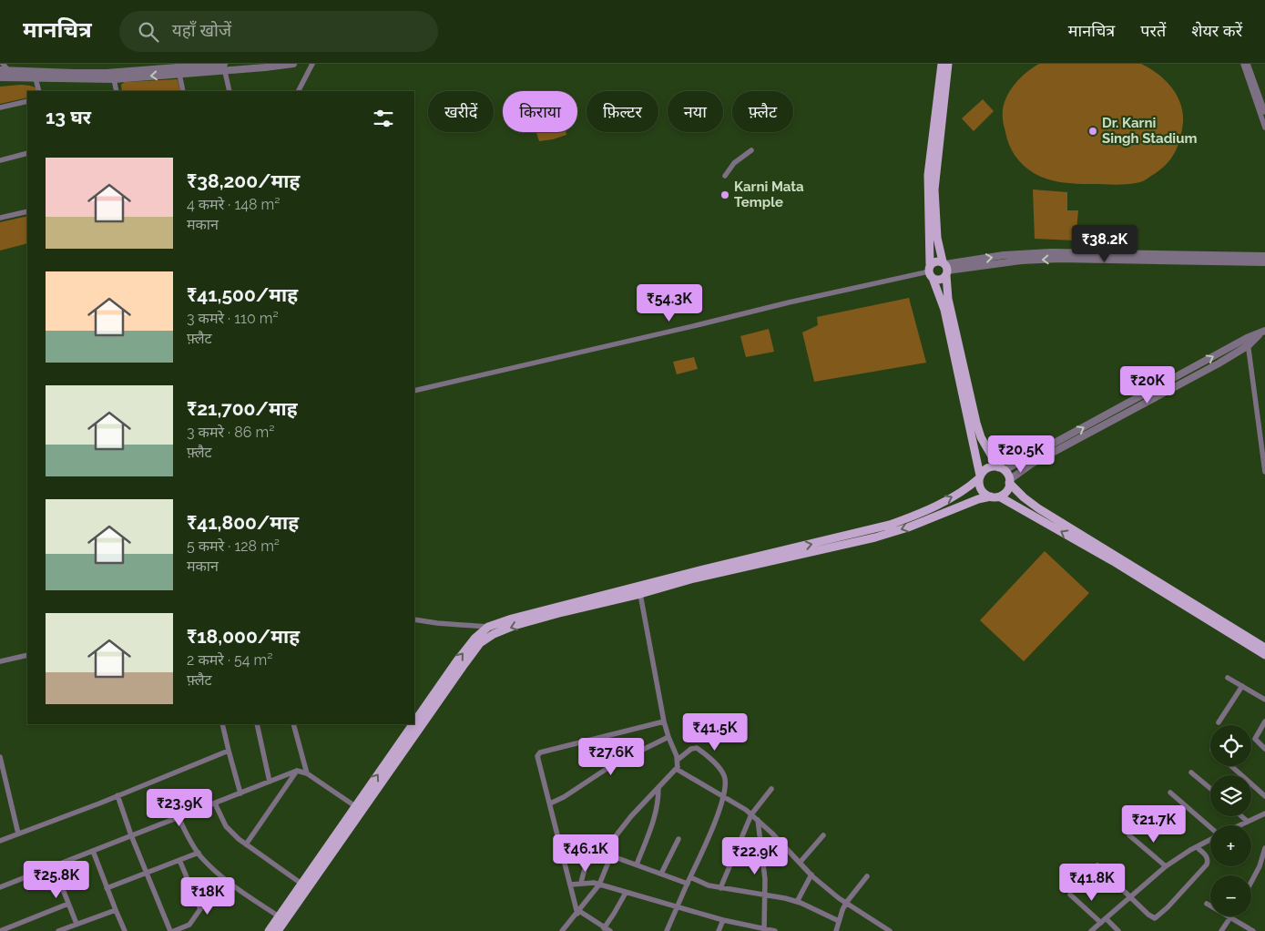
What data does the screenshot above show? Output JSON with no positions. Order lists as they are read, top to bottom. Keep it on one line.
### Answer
{"places":["Dr. Karni Singh Stadium","Karni Mata Temple"],"page":{"header":"मानचित्र","search":"यहाँ खोजें","nav":["मानचित्र","परतें","शेयर करें"],"chip":["खरीदें","किराया","फ़िल्टर","नया","फ़्लैट"],"heading":"13 घर","list":[{"name":"₹38,200/माह","note":"4 कमरे · 148 m² · मकान"},{"name":"₹41,500/माह","note":"3 कमरे · 110 m² · फ़्लैट"},{"name":"₹21,700/माह","note":"3 कमरे · 86 m² · फ़्लैट"},{"name":"₹41,800/माह","note":"5 कमरे · 128 m² · मकान"},{"name":"₹18,000/माह","note":"2 कमरे · 54 m² · फ़्लैट"}],"price":["₹38.2K","₹54.3K","₹20K","₹20.5K","₹41.5K","₹27.6K","₹23.9K","₹21.7K","₹46.1K","₹22.9K","₹25.8K","₹41.8K","₹18K"],"map_buttons":["+","−"]}}
